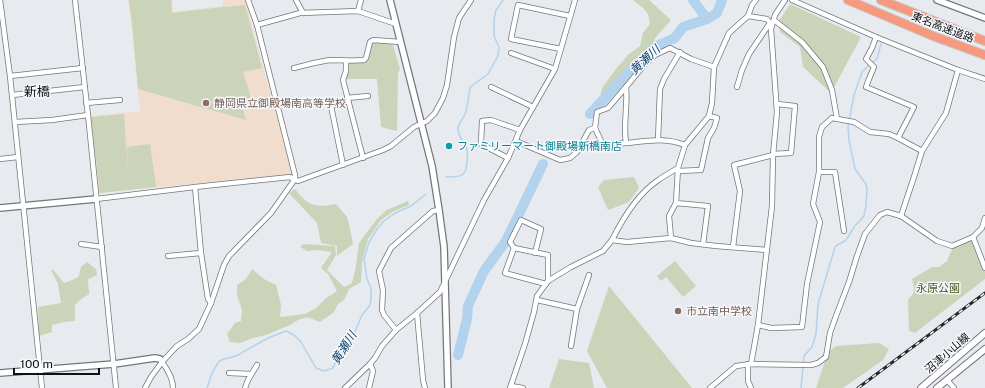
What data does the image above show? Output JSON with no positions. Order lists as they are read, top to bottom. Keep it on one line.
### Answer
{"streets":{"highway":["東名高速道路"],"main road":["沼津小山線"]},"districts":["新橋"],"water":["黄瀬川"],"parks":["永原公園"],"places":["静岡県立御殿場南高等学校","ファミリーマート御殿場新橋南店","市立南中学校"],"scale_bar":"100 m"}
